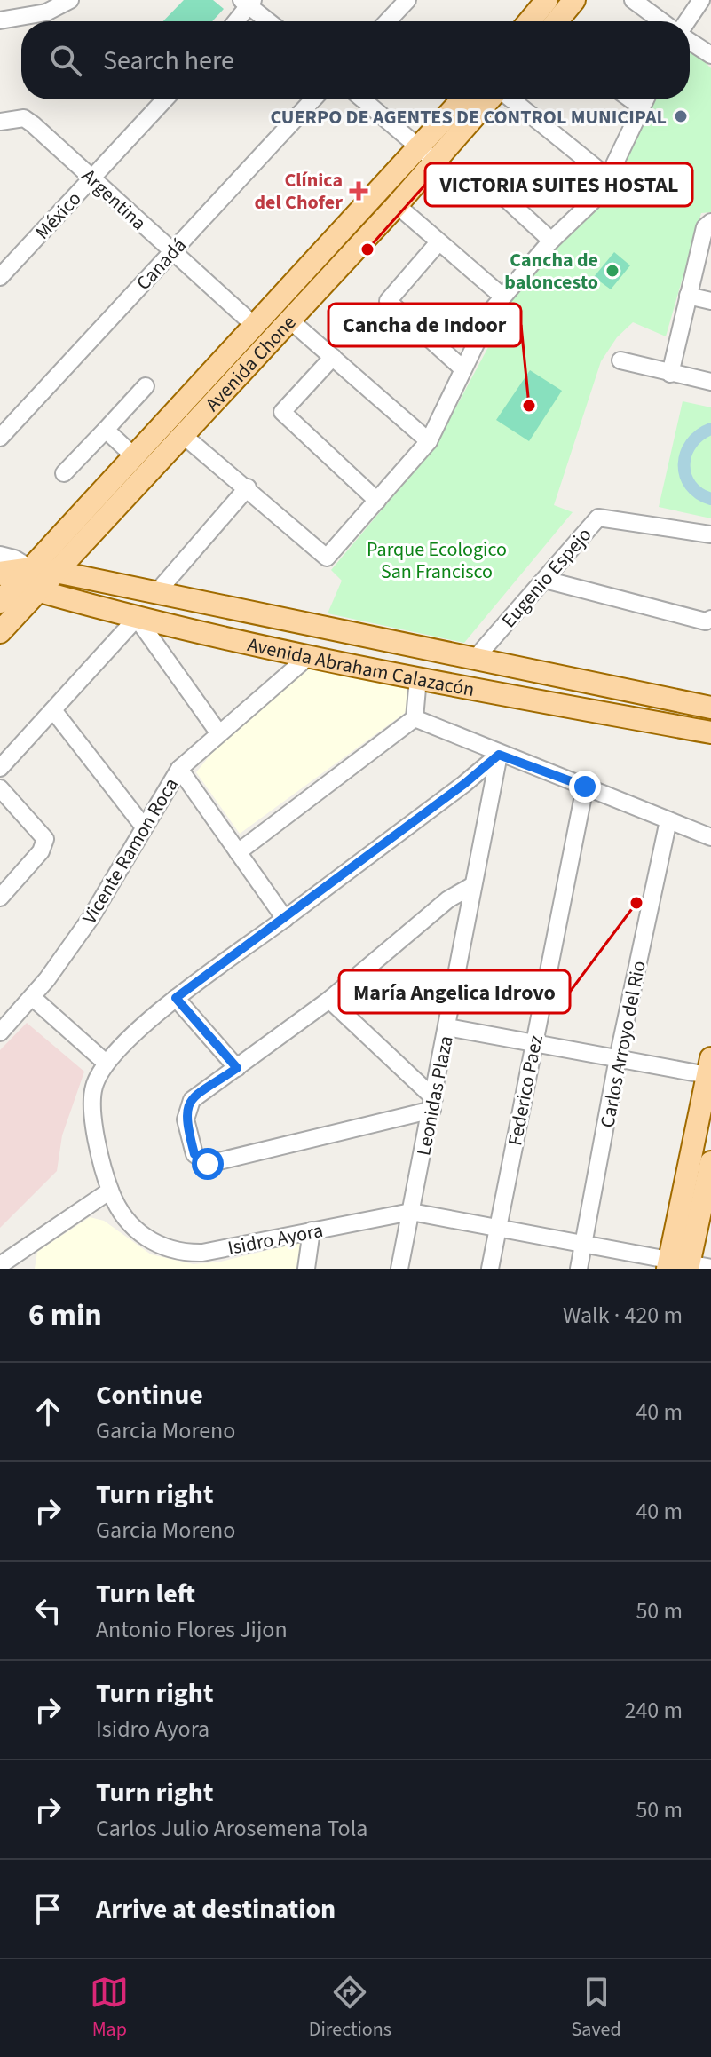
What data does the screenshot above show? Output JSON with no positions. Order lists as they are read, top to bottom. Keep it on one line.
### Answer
{"streets":{"main road":["Avenida Chone","Avenida Abraham Calazacón"],"street":["Argentina","México","Canadá","Eugenio Espejo","Vicente Ramon Roca","Carlos Arroyo del Rio","Federico Paez","Leonidas Plaza","Isidro Ayora"]},"crossings":[["Argentina","México"],["Argentina","Canadá"],["Argentina","Avenida Chone"],["Avenida Chone","Avenida Abraham Calazacón"],["Eugenio Espejo","Avenida Abraham Calazacón"],["Avenida Abraham Calazacón","Vicente Ramon Roca"],["Carlos Arroyo del Rio","Isidro Ayora"],["Federico Paez","Isidro Ayora"],["Leonidas Plaza","Isidro Ayora"]],"parks":["Parque Ecologico San Francisco"],"places":{"other":["CUERPO DE AGENTES DE CONTROL MUNICIPAL","VICTORIA SUITES HOSTAL","Cancha de baloncesto","Cancha de Indoor","María Angelica Idrovo"],"health":["Clínica del Chofer"]},"page":{"search":"Search here","heading":["6 min","Walk · 420 m"],"list":[["Continue","Garcia Moreno","40 m"],["Turn right","Garcia Moreno","40 m"],["Turn left","Antonio Flores Jijon","50 m"],["Turn right","Isidro Ayora","240 m"],["Turn right","Carlos Julio Arosemena Tola","50 m"],"Arrive at destination"],"nav":["Map","Directions","Saved"]}}
